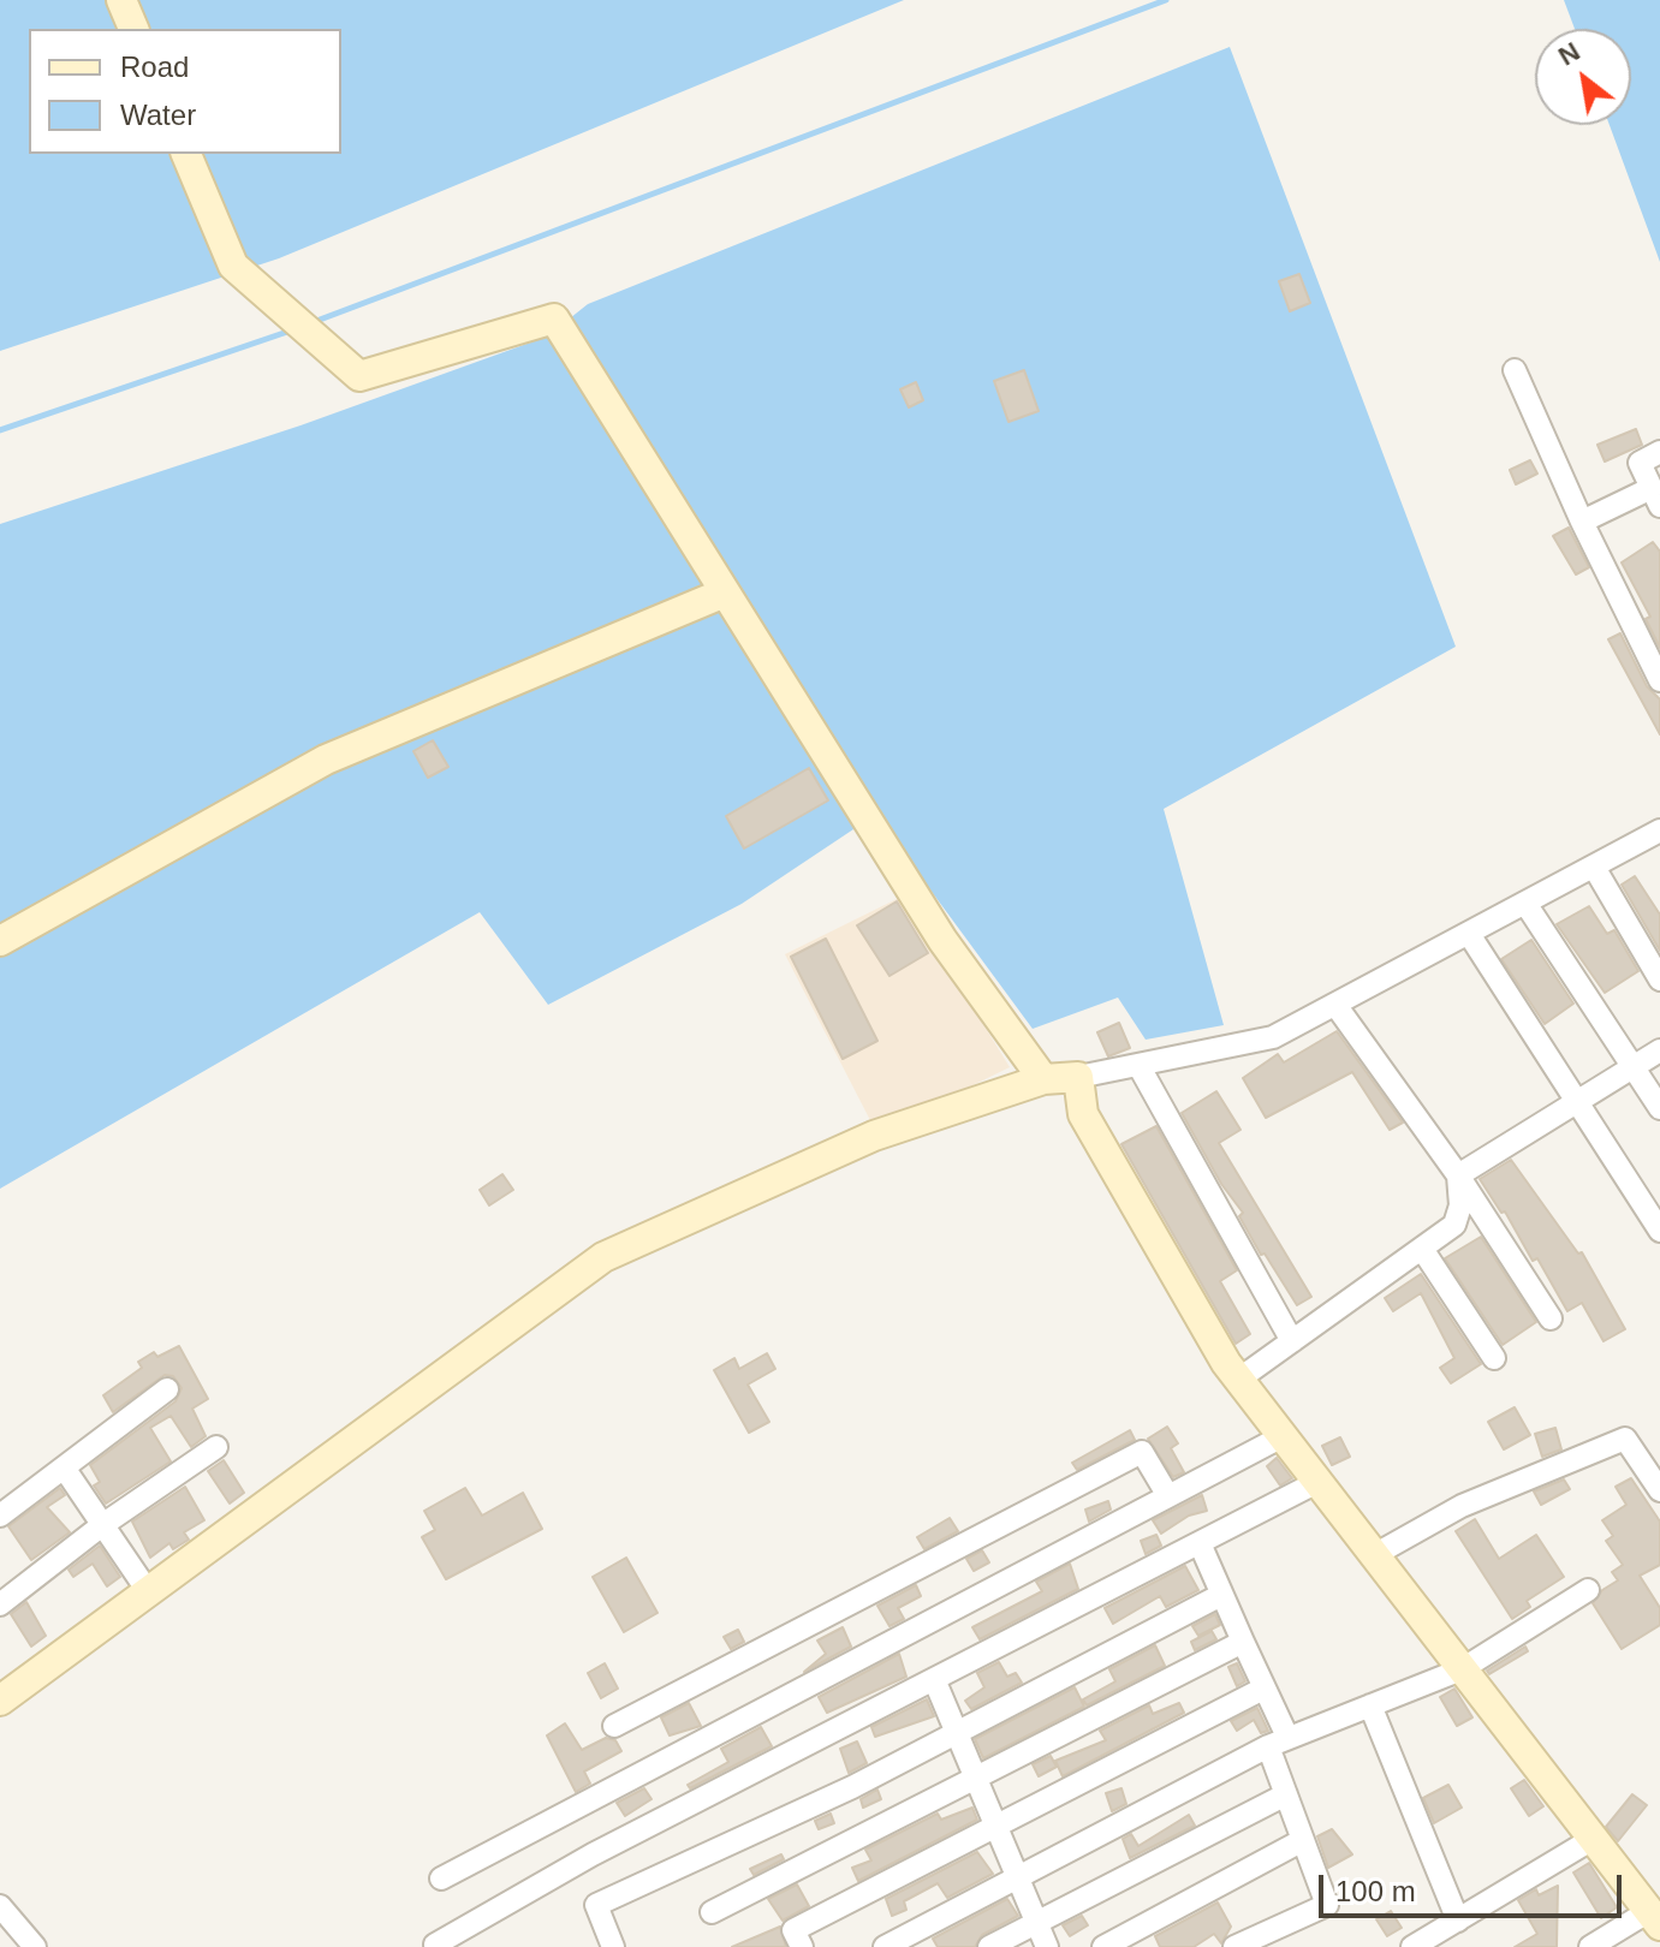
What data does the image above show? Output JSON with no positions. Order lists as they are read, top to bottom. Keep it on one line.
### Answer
{"legend":["Road","Water"],"scale_bar":"100 m","north":"top left"}
